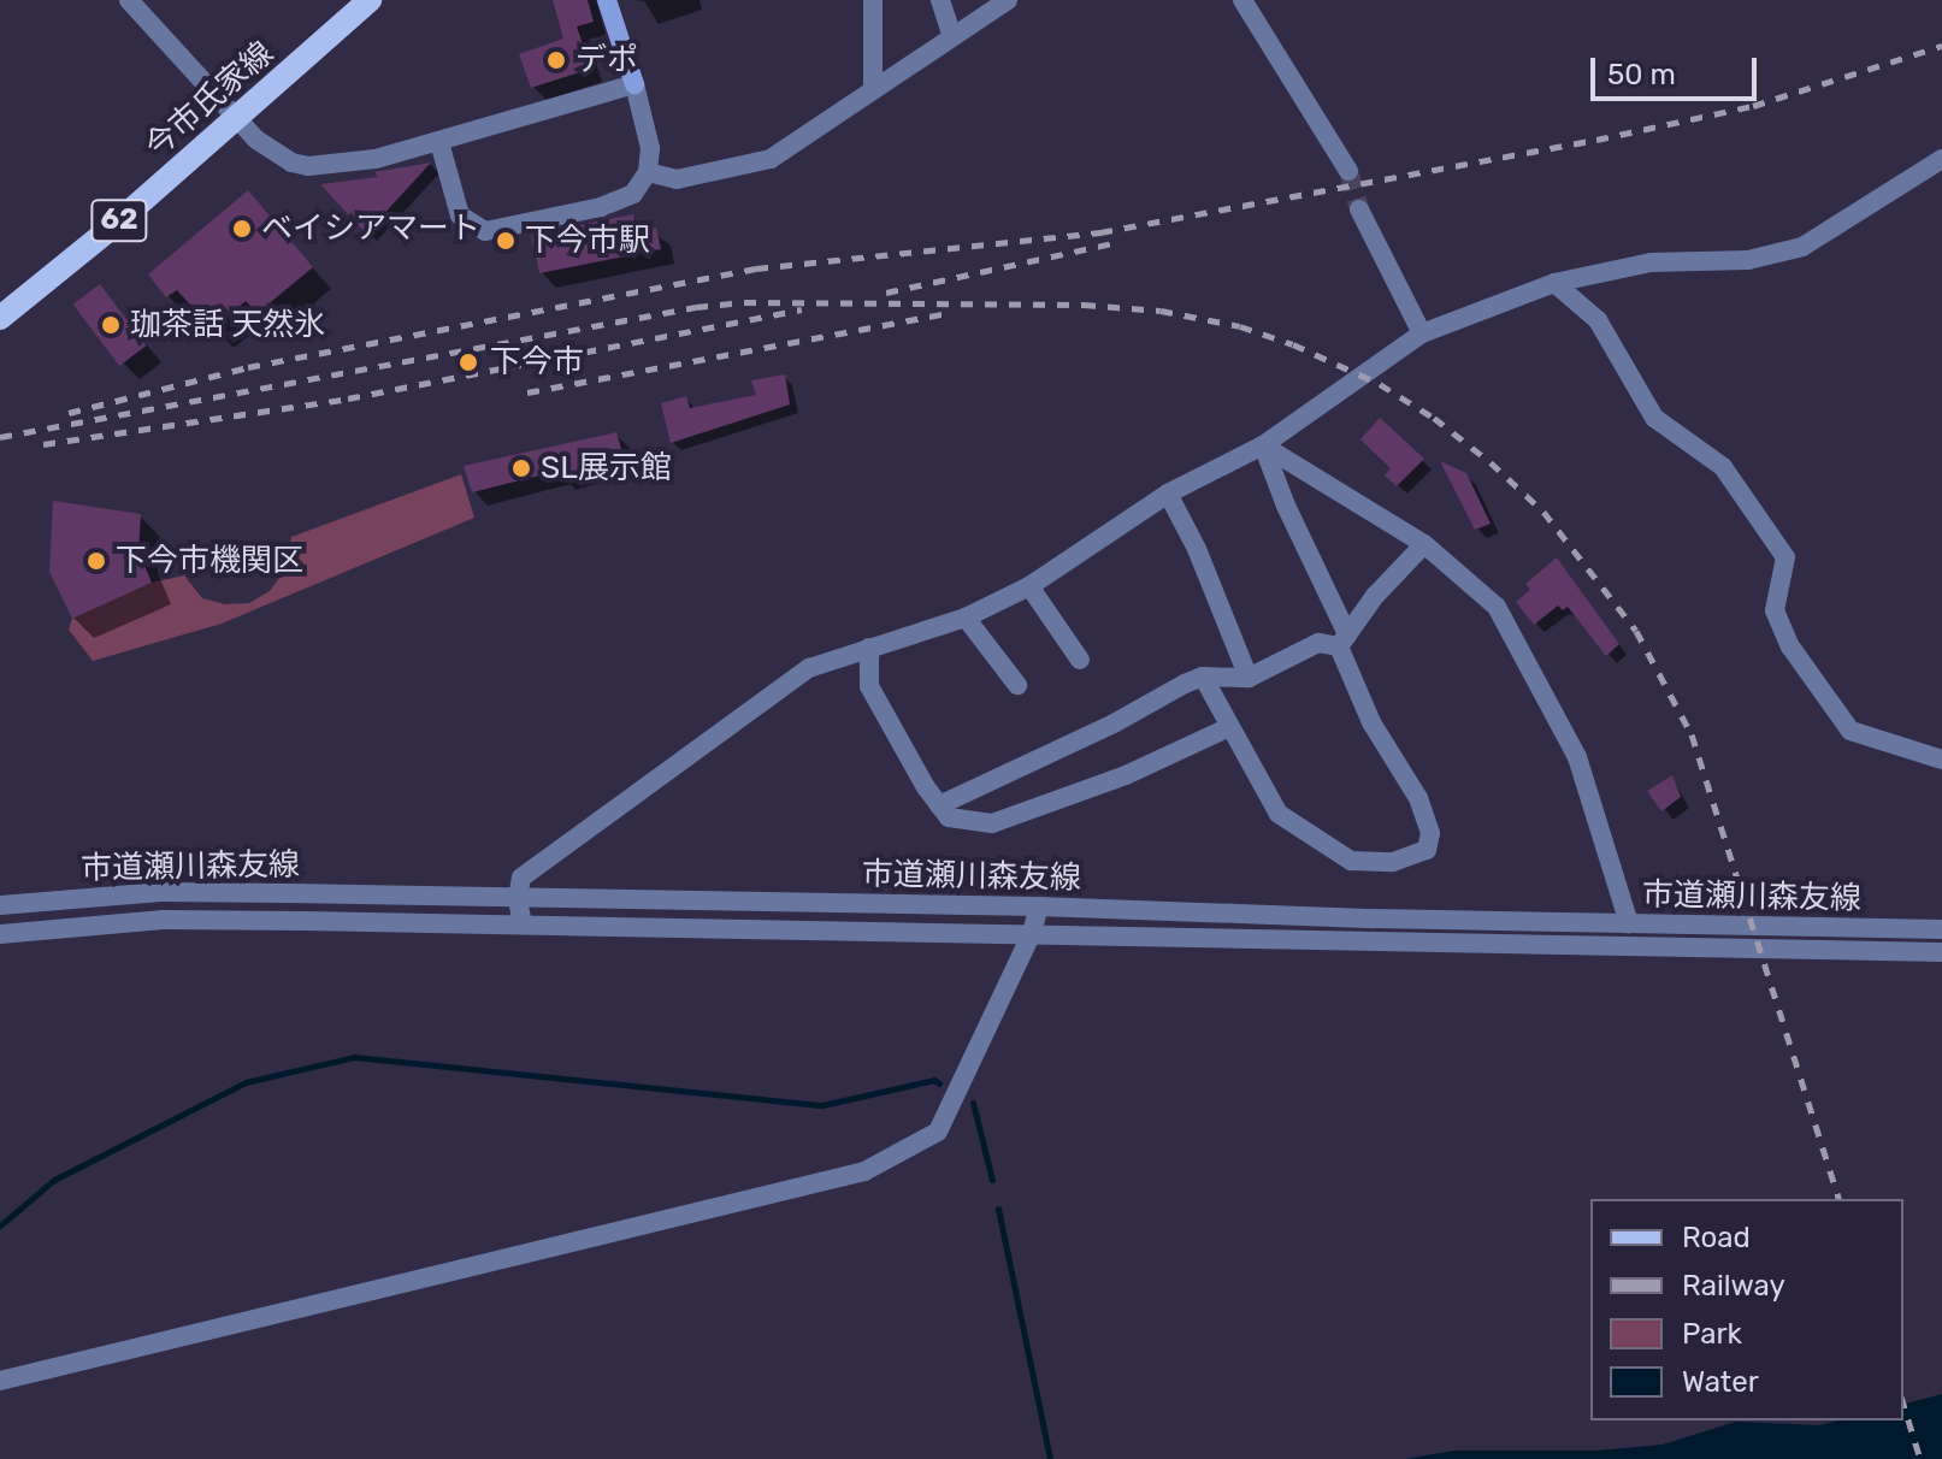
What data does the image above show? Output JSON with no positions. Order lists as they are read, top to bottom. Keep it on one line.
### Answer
{"streets":{"main road":["今市氏家線","62"],"street":["市道瀬川森友線"]},"places":["デポ","ベイシアマート","下今市駅","珈茶話 天然氷","下今市","SL展示館","下今市機関区"],"legend":["Road","Railway","Park","Water"],"scale_bar":"50 m"}
